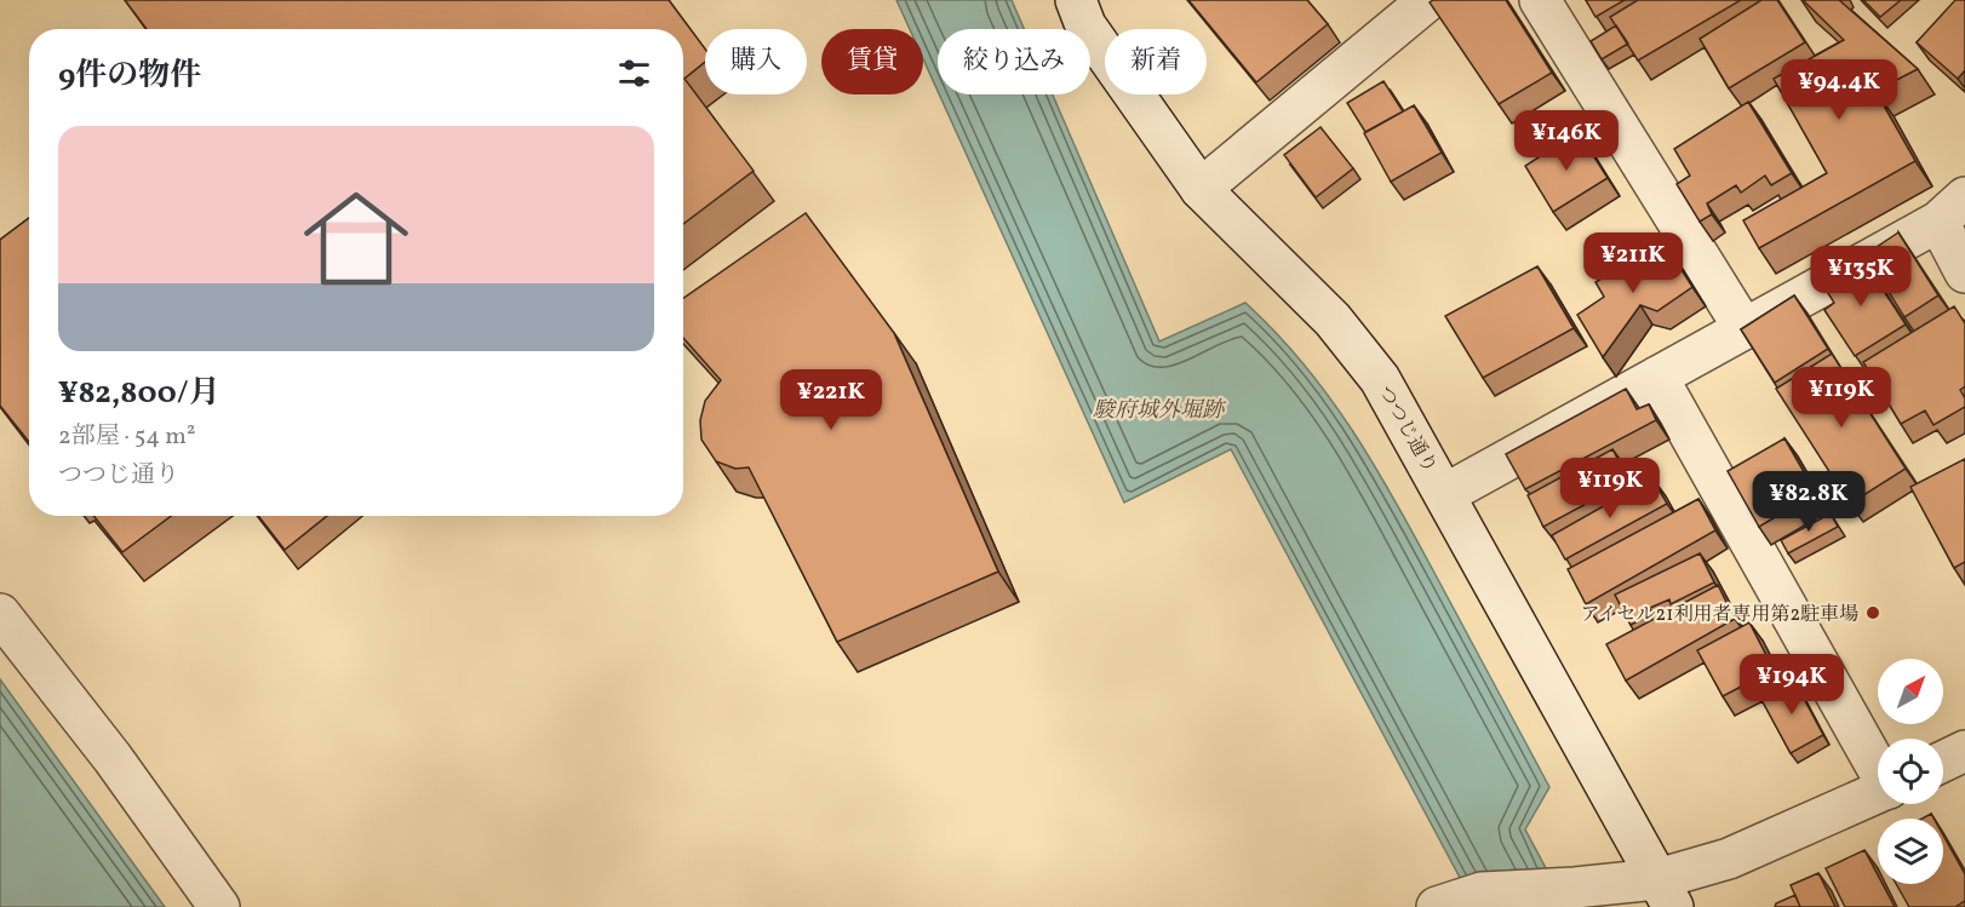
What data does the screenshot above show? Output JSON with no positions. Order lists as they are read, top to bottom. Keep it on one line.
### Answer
{"streets":{"street":["つつじ通り"]},"water":["駿府城外堀跡"],"places":["アイセル21利用者専用第2駐車場"],"north":"top right","page":{"chip":["購入","賃貸","絞り込み","新着"],"heading":"9件の物件","price":["¥94.4K","¥146K","¥211K","¥135K","¥119K","¥221K","¥119K","¥82.8K","¥194K"],"list":[{"name":"¥82,800/月","note":"2部屋 · 54 m² · つつじ通り"}]}}
